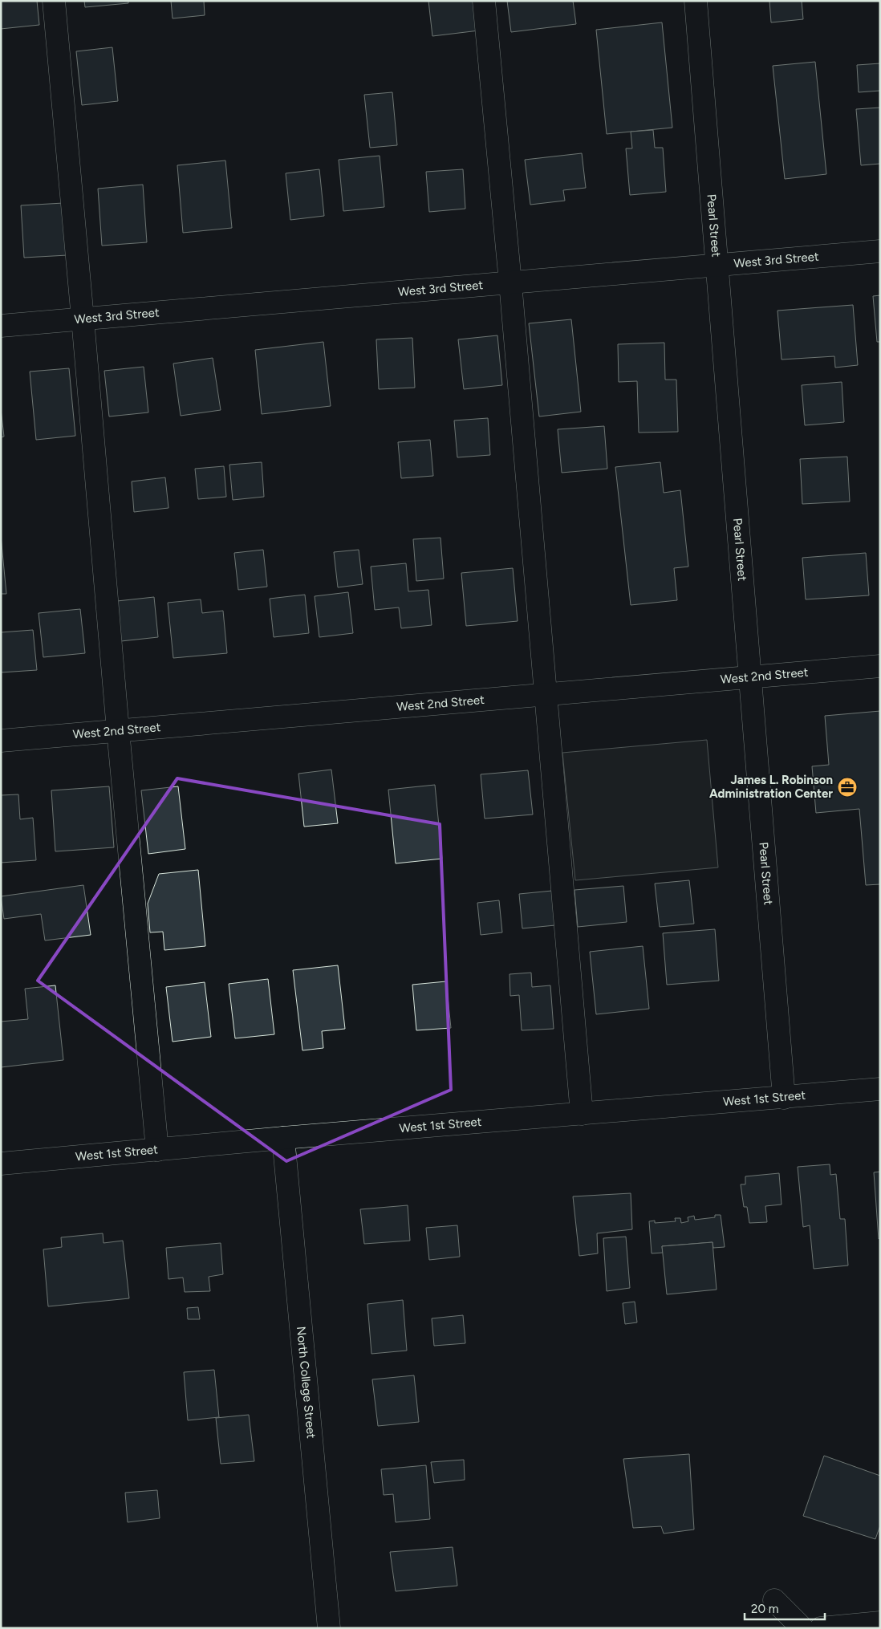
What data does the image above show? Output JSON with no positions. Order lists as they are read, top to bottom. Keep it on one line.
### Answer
{"streets":{"street":["Pearl Street","West 3rd Street","West 2nd Street","West 1st Street","North College Street"]},"crossings":[["Pearl Street","West 3rd Street"],["Pearl Street","West 2nd Street"],["Pearl Street","West 1st Street"],["West 1st Street","North College Street"]],"places":{"office":["James L. Robinson Administration Center"]},"scale_bar":"20 m"}
